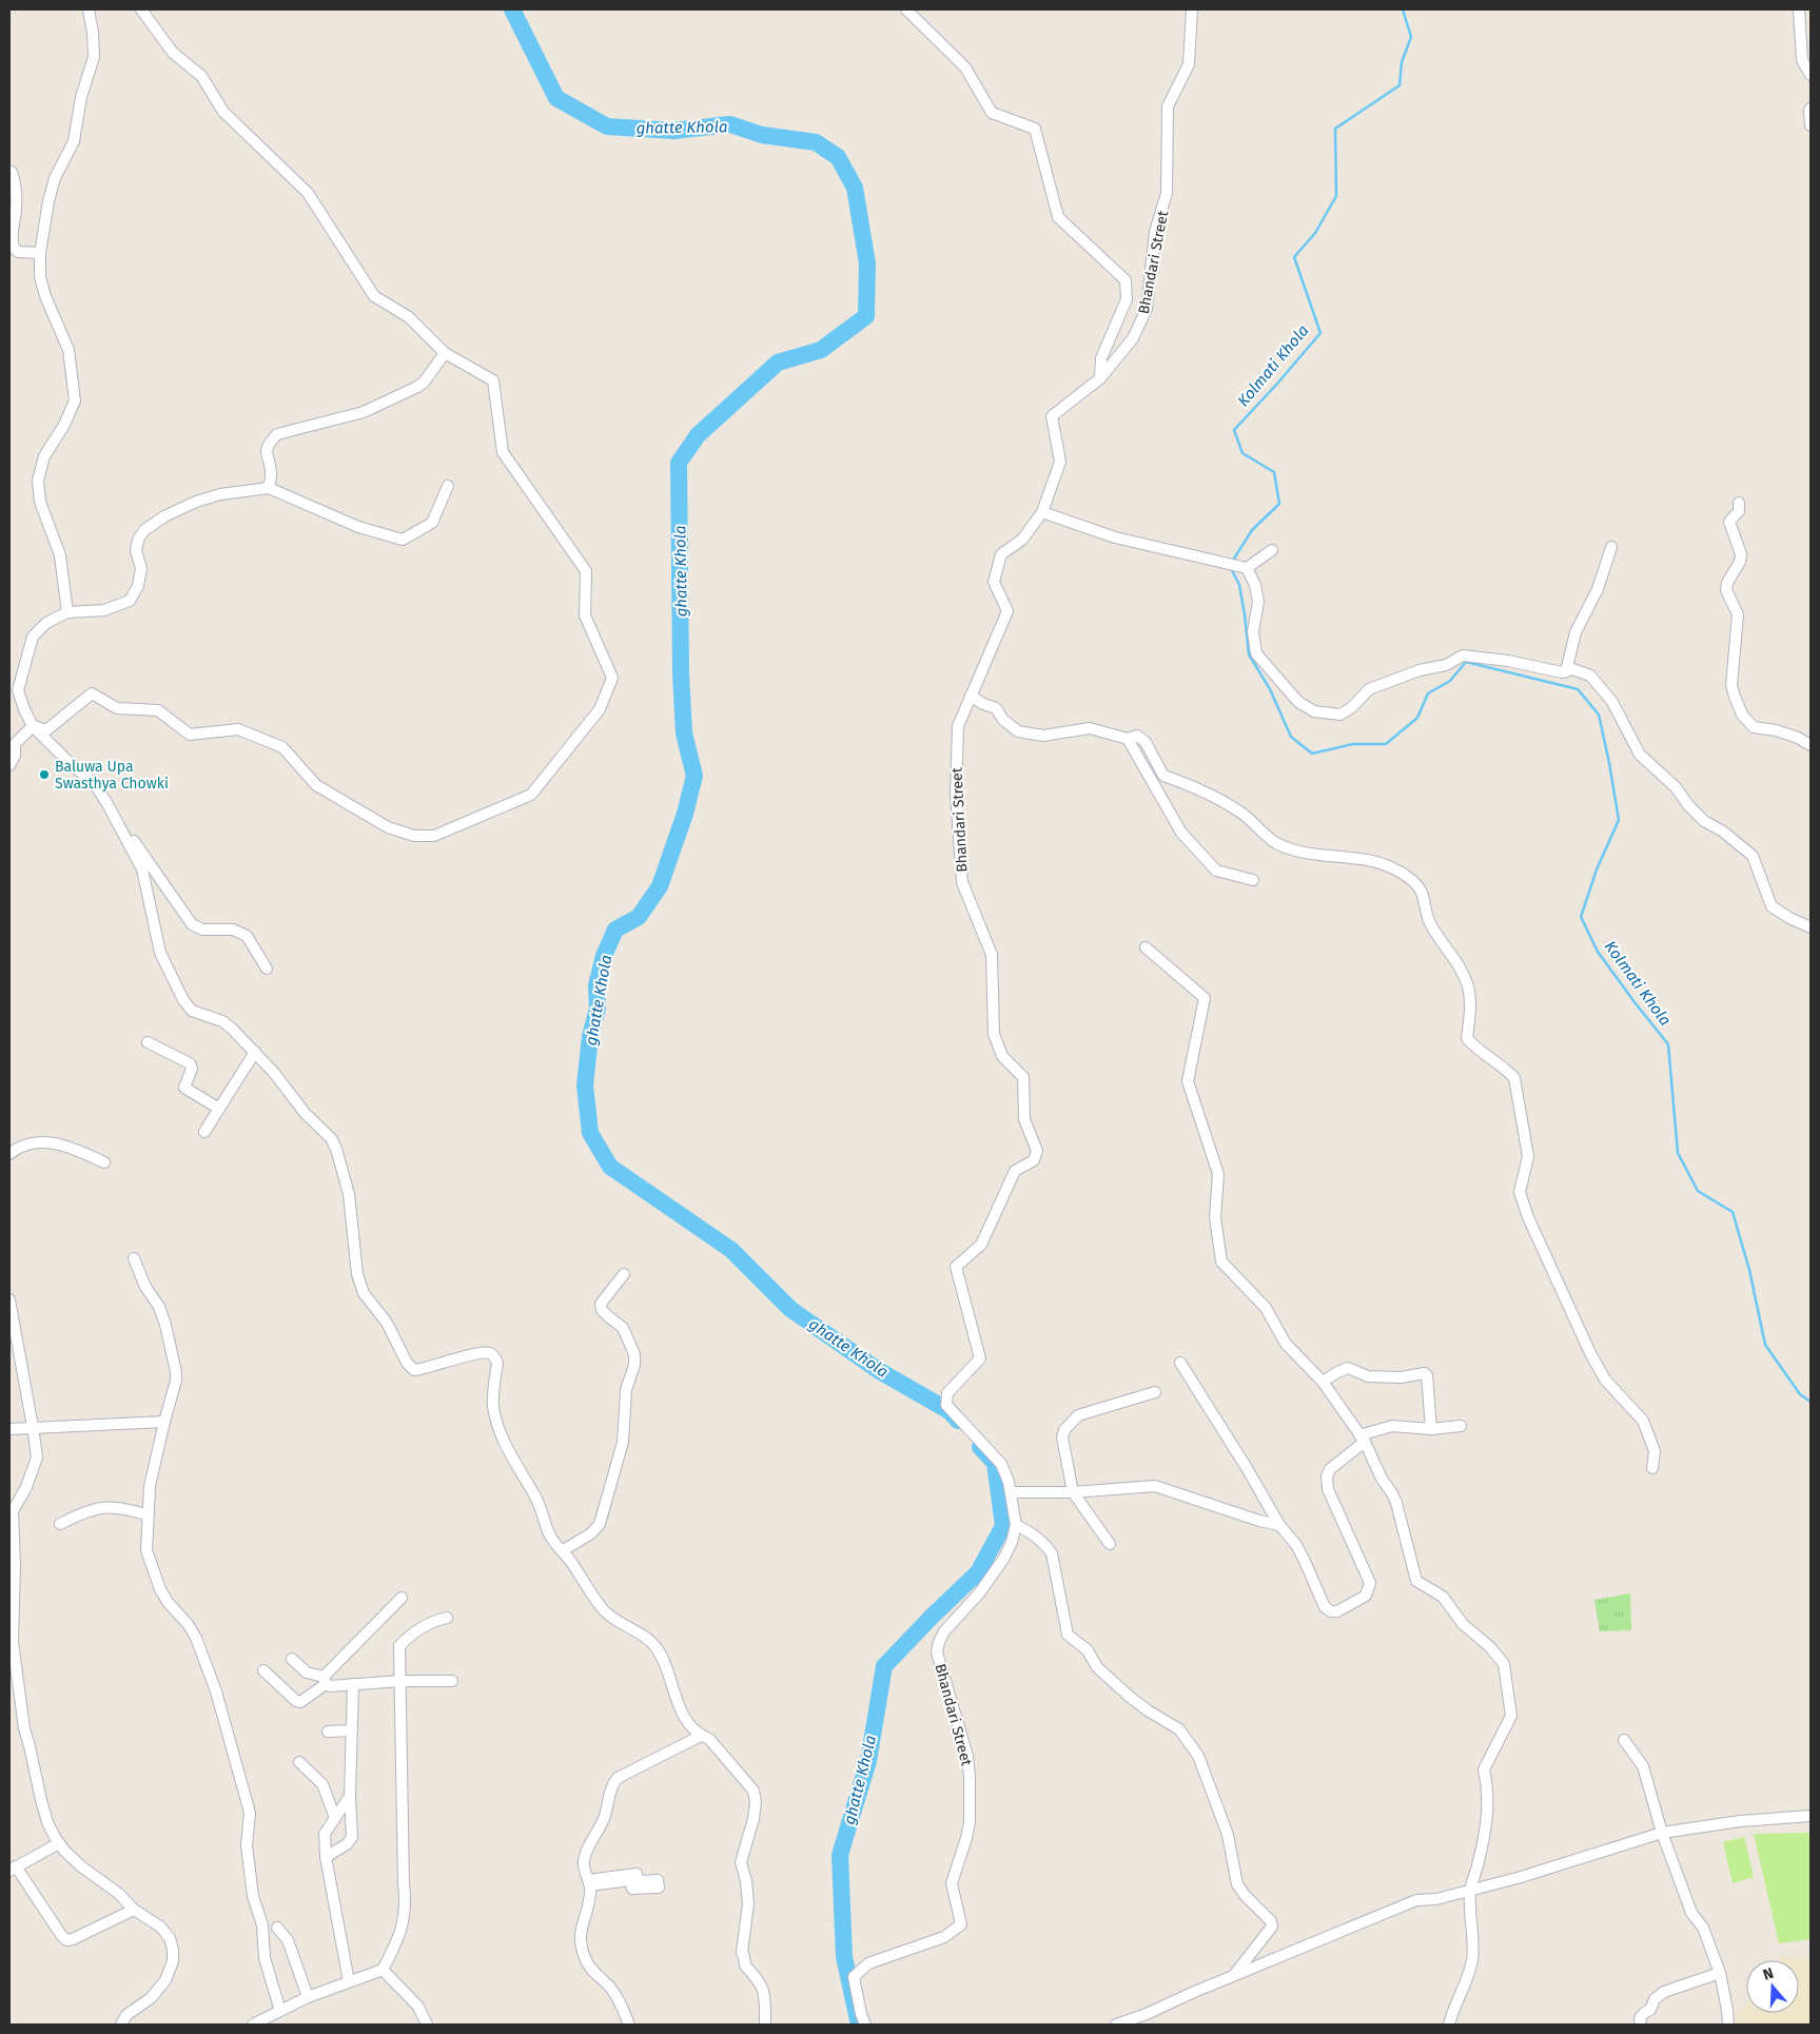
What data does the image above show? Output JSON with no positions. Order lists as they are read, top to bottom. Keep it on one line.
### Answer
{"streets":{"street":["Bhandari Street"]},"water":["ghatte Khola","Kolmati Khola"],"places":["Baluwa Upa Swasthya Chowki"],"north":"top"}
